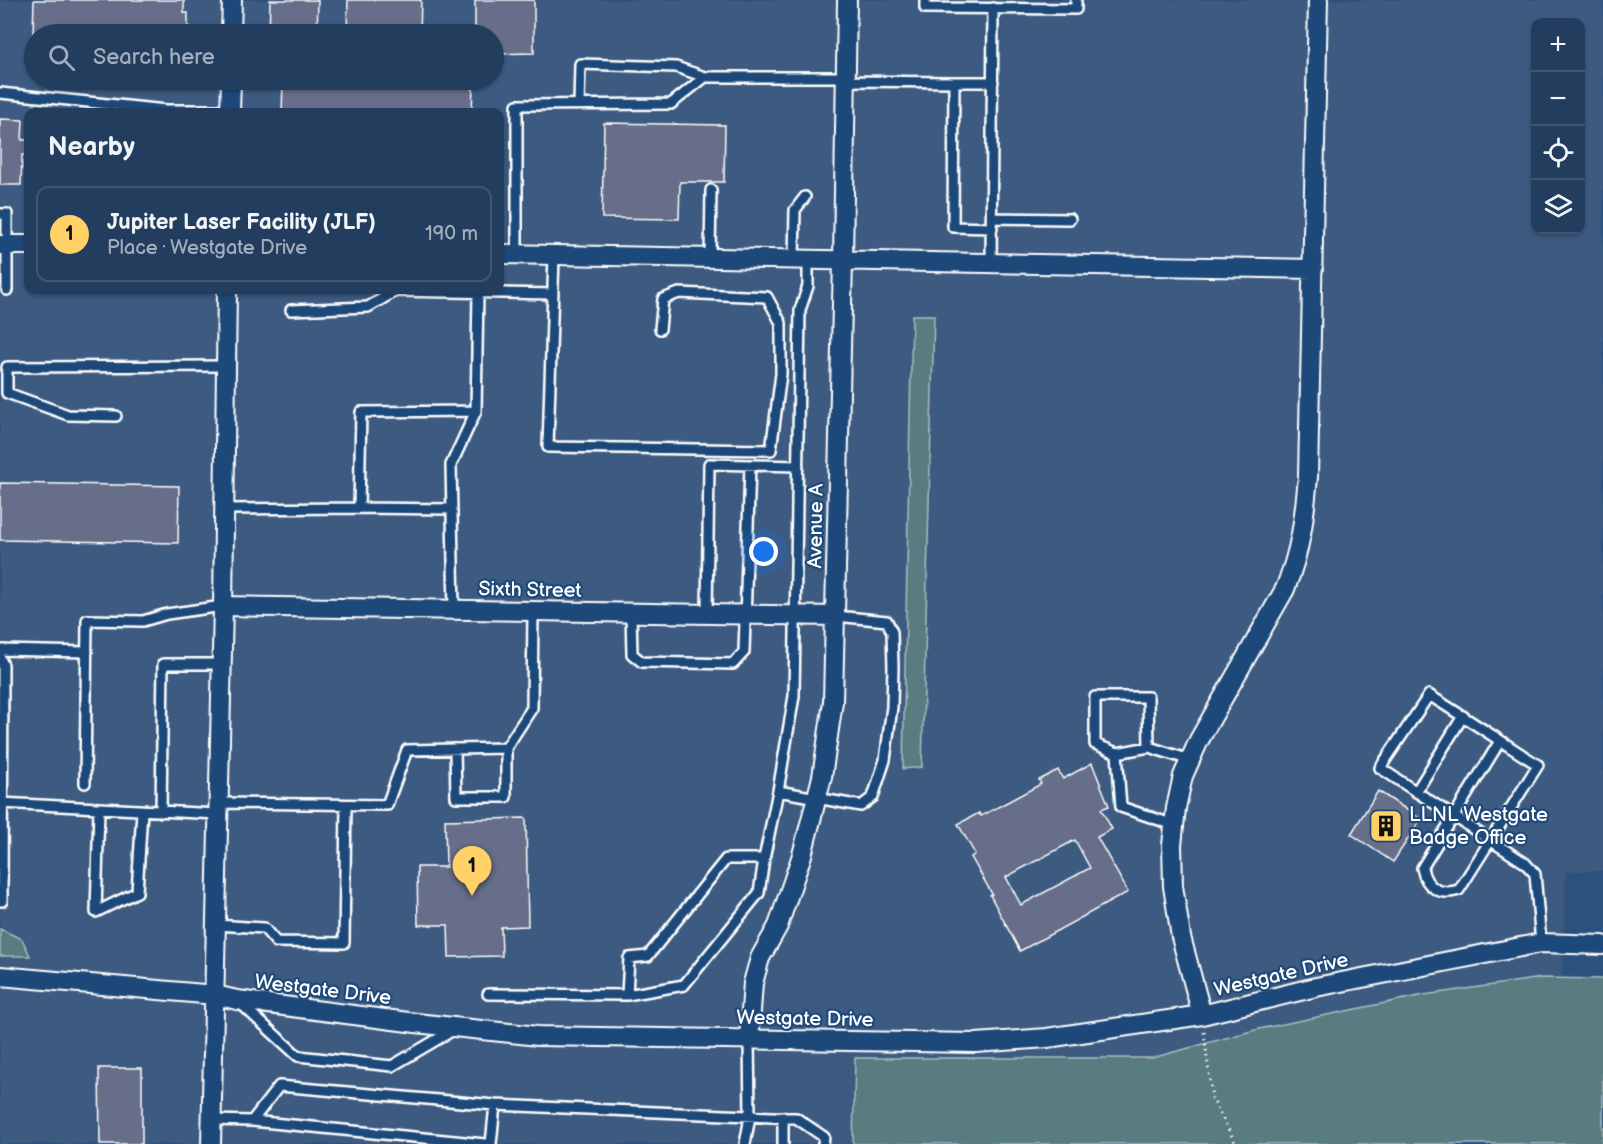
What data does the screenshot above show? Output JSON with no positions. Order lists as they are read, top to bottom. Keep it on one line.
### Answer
{"streets":{"street":["Avenue A","Sixth Street","Westgate Drive"]},"crossings":[["Avenue A","Sixth Street"],["Avenue A","Westgate Drive"]],"places":{"building":["LLNL Westgate Badge Office"]},"page":{"map_buttons":["+","−"],"search":"Search here","heading":"Nearby","list":[{"mark":"1","name":"Jupiter Laser Facility (JLF)","note":"Place · Westgate Drive","value":"190 m"}],"pins":"1"}}
